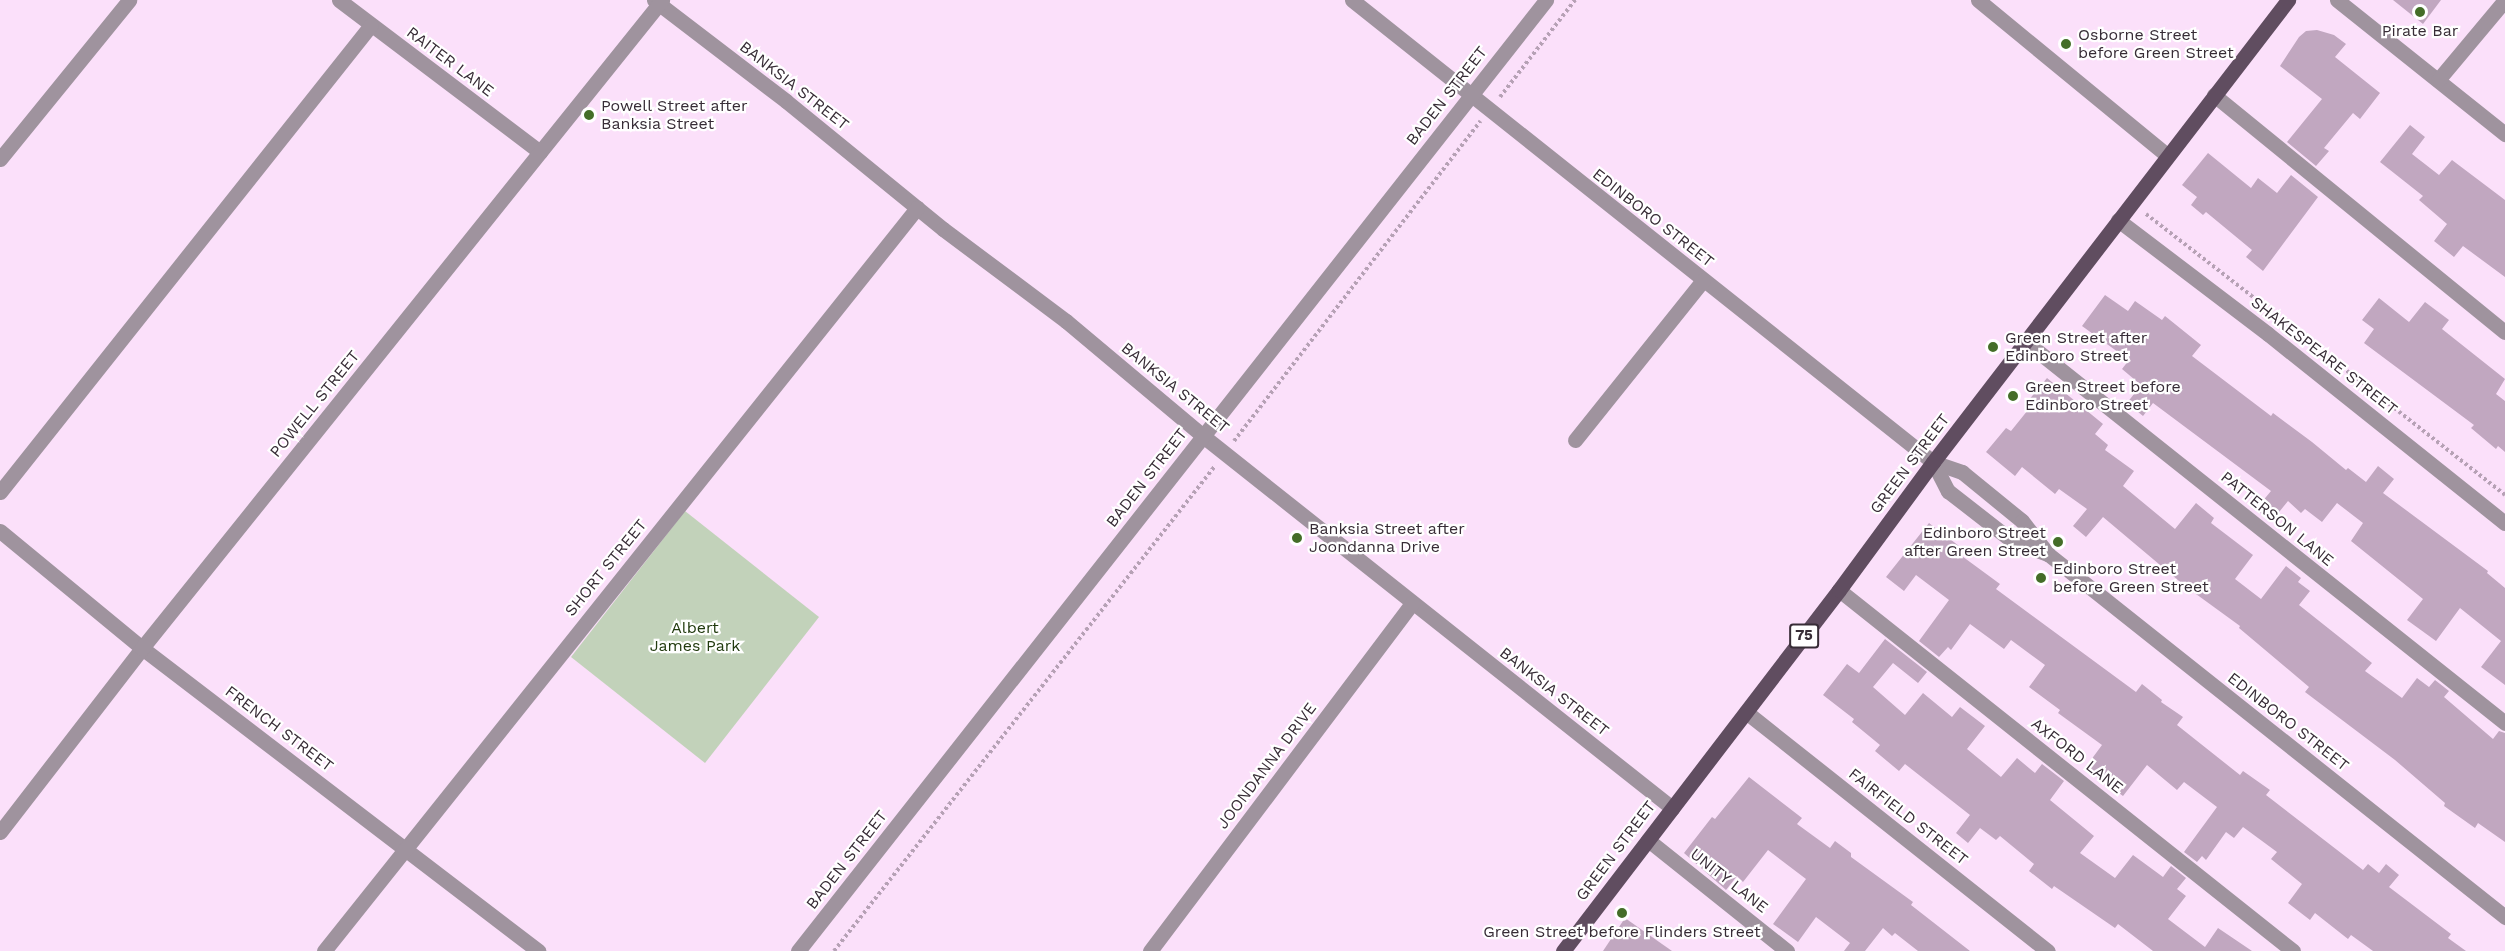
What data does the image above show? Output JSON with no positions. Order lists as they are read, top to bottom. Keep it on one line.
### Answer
{"streets":{"main road":["GREEN STREET","75"],"street":["RAITER LANE","BANKSIA STREET","BADEN STREET","EDINBORO STREET","SHAKESPEARE STREET","POWELL STREET","PATTERSON LANE","SHORT STREET","FRENCH STREET","AXFORD LANE","JOONDANNA DRIVE","FAIRFIELD STREET","UNITY LANE"]},"crossings":[["RAITER LANE","POWELL STREET"],["BANKSIA STREET","BADEN STREET"],["BANKSIA STREET","POWELL STREET"],["BANKSIA STREET","GREEN STREET"],["BANKSIA STREET","SHORT STREET"],["BANKSIA STREET","JOONDANNA DRIVE"],["BADEN STREET","EDINBORO STREET"],["EDINBORO STREET","GREEN STREET"],["SHAKESPEARE STREET","GREEN STREET"],["POWELL STREET","FRENCH STREET"],["GREEN STREET","PATTERSON LANE"],["GREEN STREET","AXFORD LANE"],["GREEN STREET","FAIRFIELD STREET"],["GREEN STREET","UNITY LANE"],["SHORT STREET","FRENCH STREET"]],"parks":["Albert James Park"],"places":["Pirate Bar","Osborne Street before Green Street","Powell Street after Banksia Street","Green Street after Edinboro Street","Green Street before Edinboro Street","Banksia Street after Joondanna Drive","Edinboro Street after Green Street","Edinboro Street before Green Street","Green Street before Flinders Street"]}
